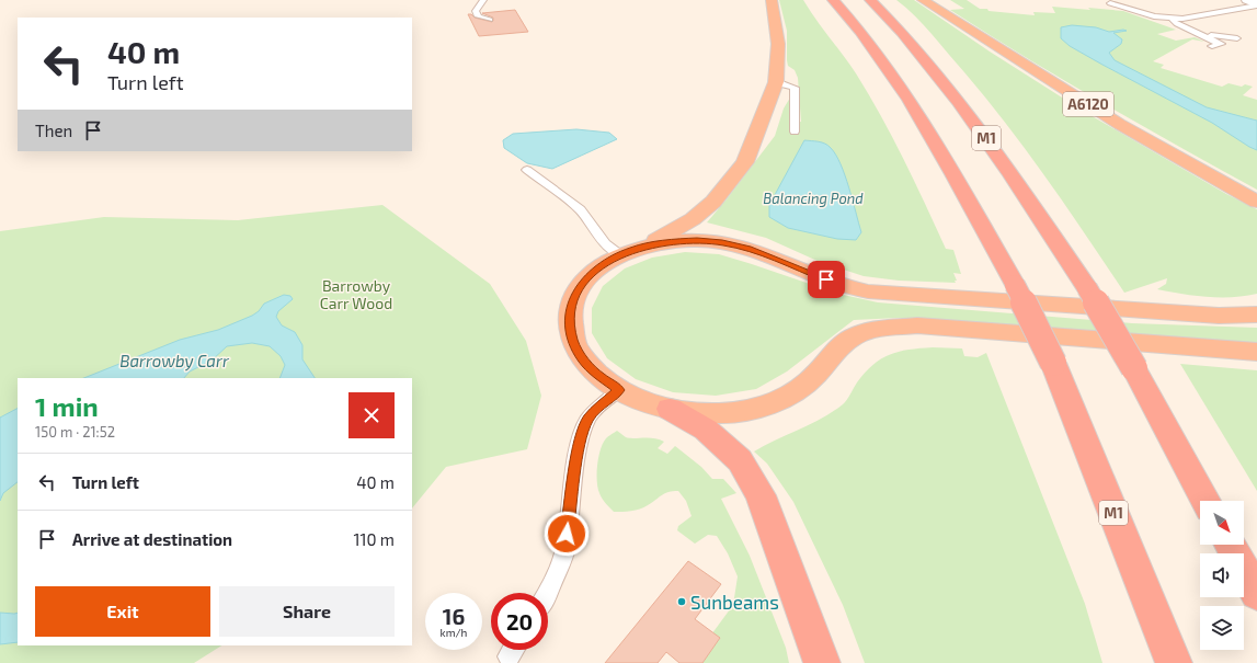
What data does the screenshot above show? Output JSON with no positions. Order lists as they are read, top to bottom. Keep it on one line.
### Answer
{"streets":{"highway":["A6120","M1"]},"water":["Balancing Pond","Barrowby Carr"],"parks":["Barrowby Carr Wood"],"places":["Sunbeams"],"north":"bottom right","page":{"turn":["40 m","Turn left"],"then":"Then","heading":["1 min","150 m · 21:52"],"list":[{"name":"Turn left","value":"40 m"},{"name":"Arrive at destination","value":"110 m"}],"buttons":["Exit","Share"],"speed":"16 km/h","limit":"20"}}
